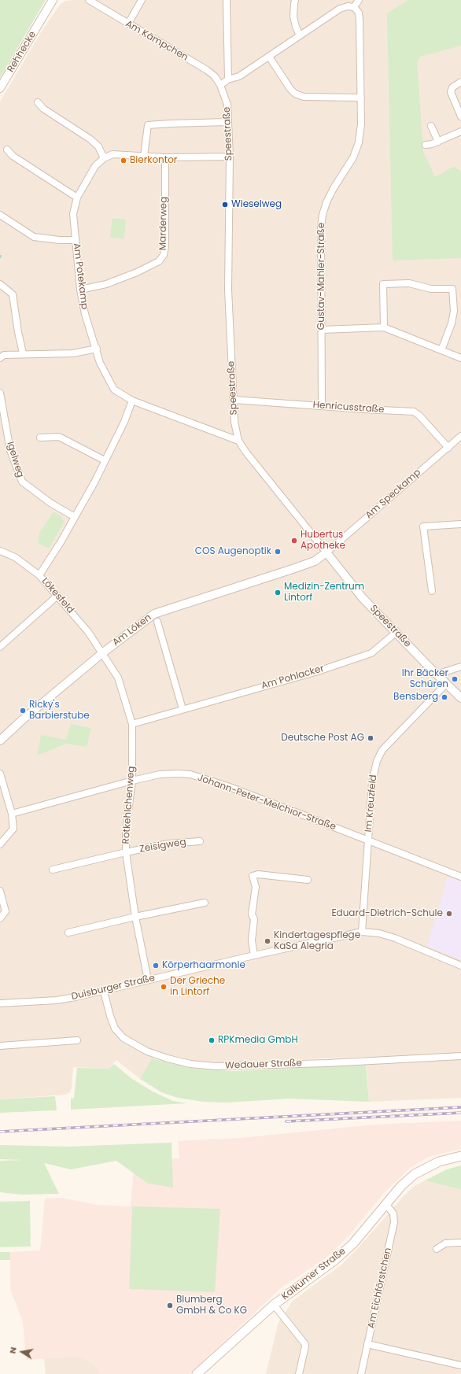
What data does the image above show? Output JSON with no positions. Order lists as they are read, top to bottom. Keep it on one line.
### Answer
{"streets":{"main road":["Kalkumer Straße"],"street":["Am Kämpchen","Rehhecke","Speestraße","Marderweg","Am Potekamp","Gustav-Mahler-Straße","Henricusstraße","Igelweg","Am Speckamp","Lökesfeld","Am Löken","Am Pohlacker","Johann-Peter-Melchior-Straße","Im Kreuzfeld","Rotkehlchenweg","Zeisigweg","Duisburger Straße","Wedauer Straße","Am Eichförstchen"]},"crossings":[["Am Kämpchen","Speestraße"],["Speestraße","Am Potekamp"],["Speestraße","Henricusstraße"],["Speestraße","Am Speckamp"],["Speestraße","Am Löken"],["Speestraße","Am Pohlacker"],["Speestraße","Im Kreuzfeld"],["Marderweg","Am Potekamp"],["Gustav-Mahler-Straße","Henricusstraße"],["Henricusstraße","Am Speckamp"],["Am Speckamp","Am Löken"],["Lökesfeld","Am Löken"],["Lökesfeld","Rotkehlchenweg"],["Am Löken","Rotkehlchenweg"],["Am Pohlacker","Rotkehlchenweg"],["Johann-Peter-Melchior-Straße","Im Kreuzfeld"],["Johann-Peter-Melchior-Straße","Rotkehlchenweg"],["Im Kreuzfeld","Duisburger Straße"],["Rotkehlchenweg","Zeisigweg"],["Rotkehlchenweg","Duisburger Straße"],["Duisburger Straße","Wedauer Straße"],["Kalkumer Straße","Am Eichförstchen"]],"places":["Bierkontor","Wieselweg","Hubertus Apotheke","COS Augenoptik","Medizin-Zentrum Lintorf","Ihr Bäcker Schüren","Bensberg","Ricky's Barbierstube","Deutsche Post AG","Eduard-Dietrich-Schule","Kindertagespflege KaSa Alegria","Körperhaarmonie","Der Grieche in Lintorf","RPKmedia GmbH","Blumberg GmbH & Co KG"],"north":"left"}
